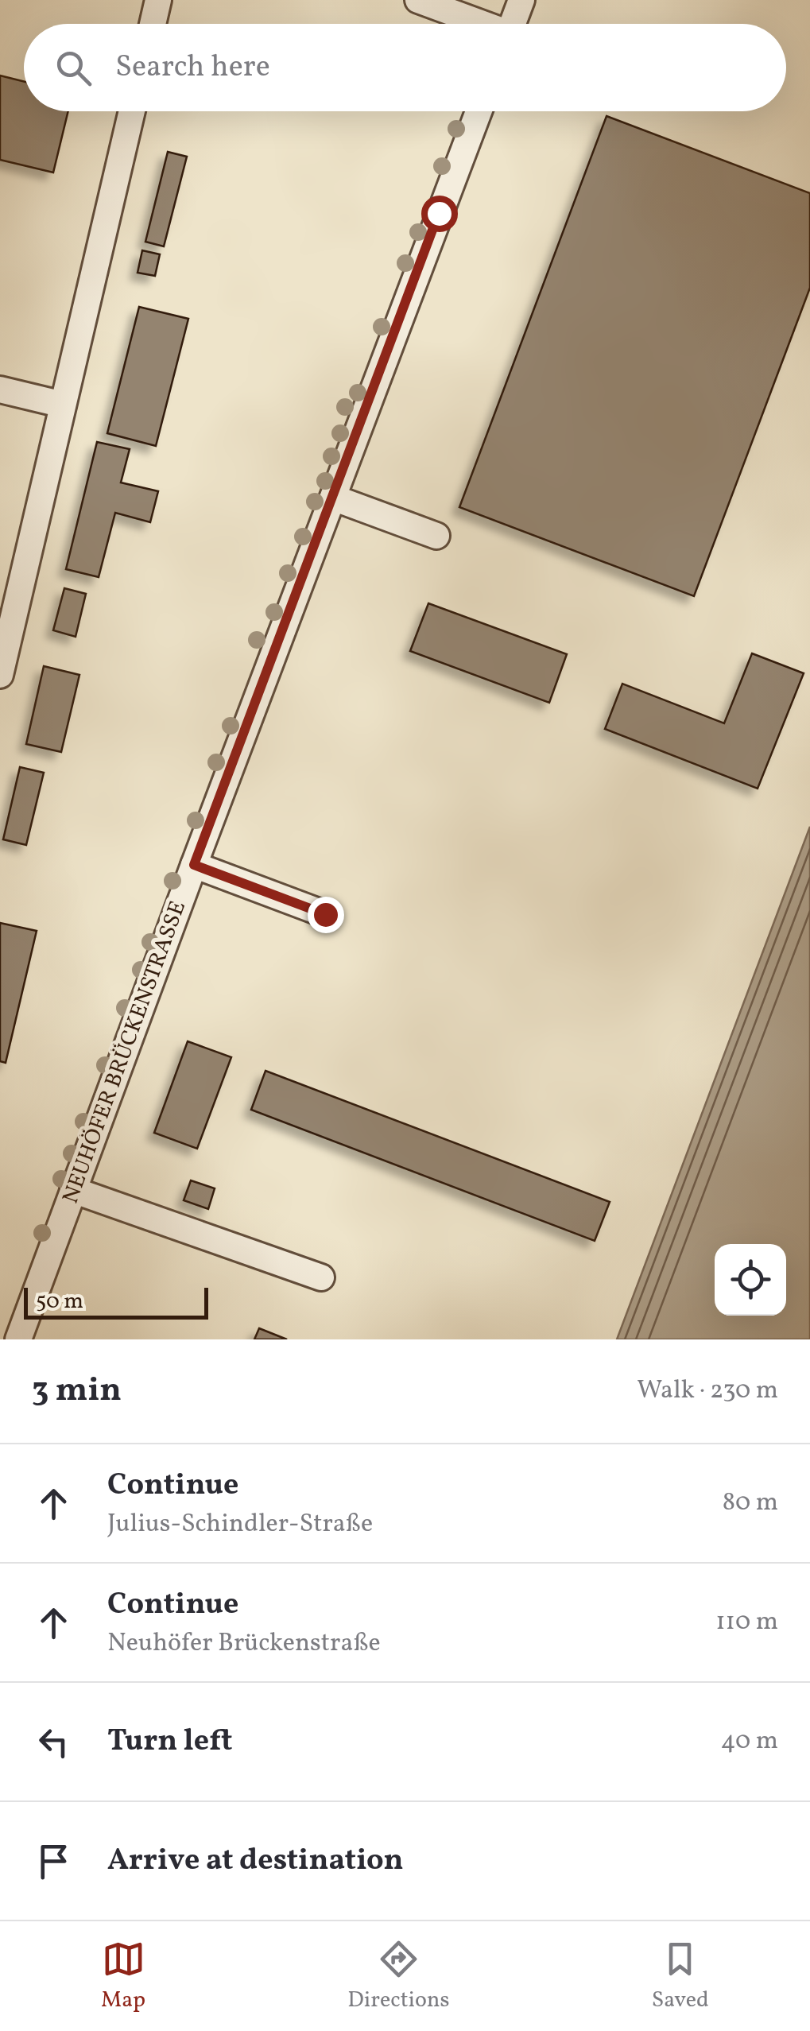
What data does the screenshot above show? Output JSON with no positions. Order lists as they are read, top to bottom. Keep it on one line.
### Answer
{"streets":{"street":["NEUHÖFER BRÜCKENSTRASSE"]},"scale_bar":"50 m","page":{"search":"Search here","scale":"50 m","heading":["3 min","Walk · 230 m"],"list":[["Continue","Julius-Schindler-Straße","80 m"],["Continue","Neuhöfer Brückenstraße","110 m"],["Turn left","40 m"],"Arrive at destination"],"nav":["Map","Directions","Saved"]}}
